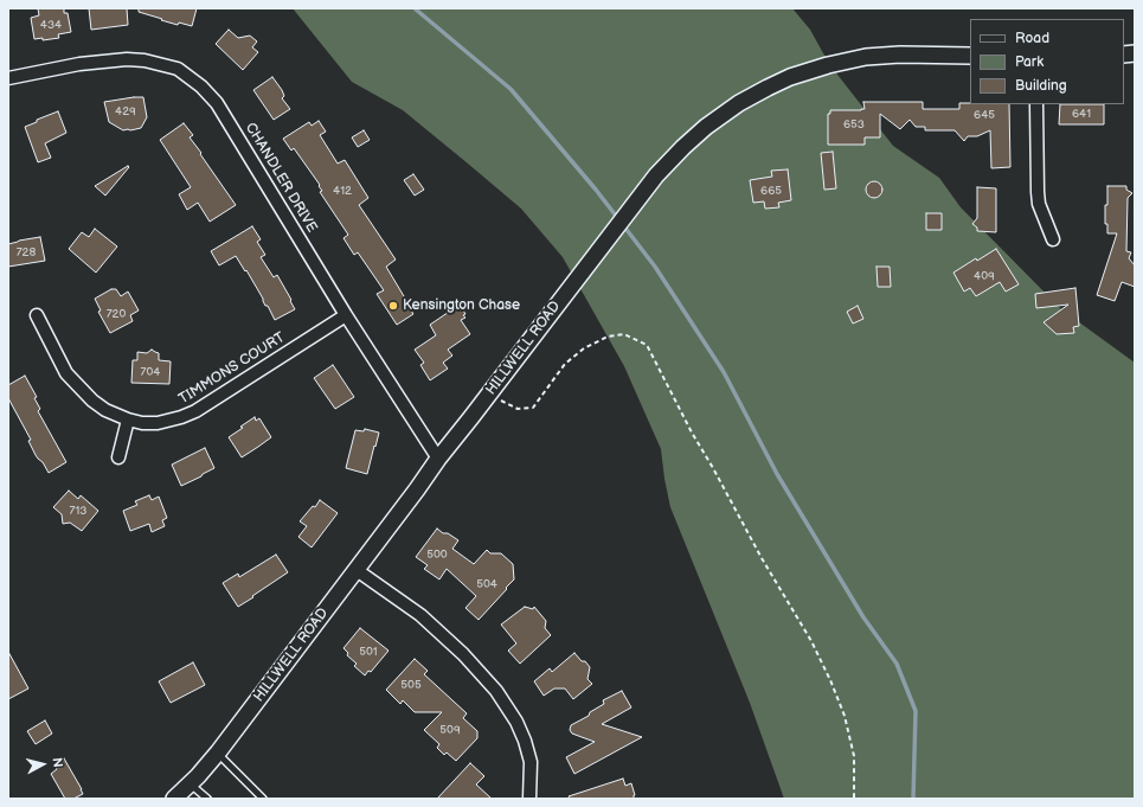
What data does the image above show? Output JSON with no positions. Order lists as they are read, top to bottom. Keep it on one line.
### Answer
{"streets":{"street":["CHANDLER DRIVE","HILLWELL ROAD","TIMMONS COURT"]},"crossings":[["CHANDLER DRIVE","HILLWELL ROAD"],["CHANDLER DRIVE","TIMMONS COURT"]],"places":["Kensington Chase"],"house_numbers":["434","429","641","645","653","412","665","728","409","720","704","713","500","504","501","505","509"],"legend":["Road","Park","Building"],"north":"right"}
